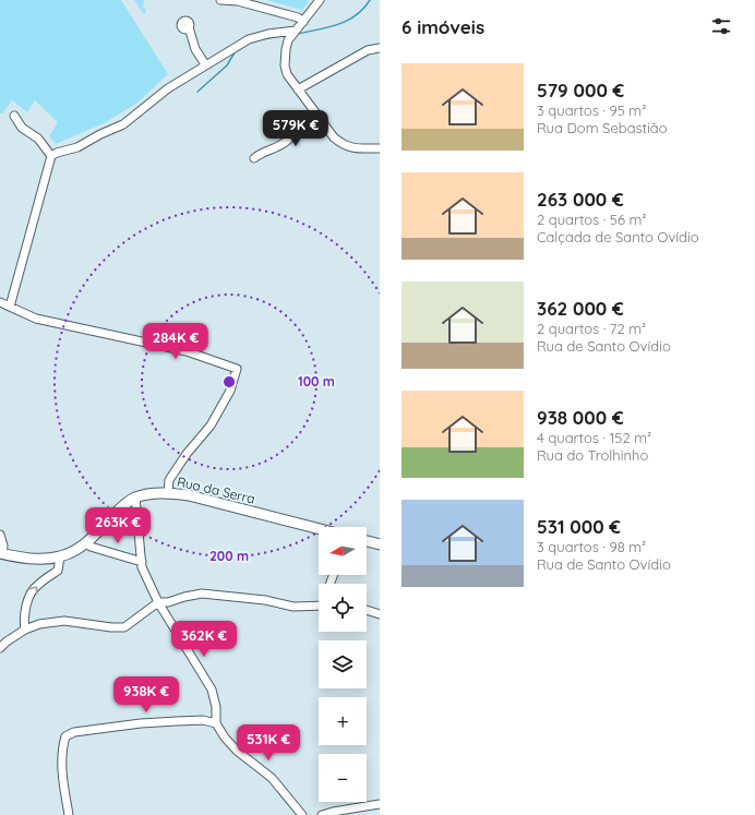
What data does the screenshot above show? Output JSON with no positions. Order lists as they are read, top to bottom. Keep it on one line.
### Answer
{"streets":{"main road":["Rua da Serra"]},"north":"left","page":{"heading":"6 imóveis","list":[{"name":"579 000 €","note":"3 quartos · 95 m² · Rua Dom Sebastião"},{"name":"263 000 €","note":"2 quartos · 56 m² · Calçada de Santo Ovídio"},{"name":"362 000 €","note":"2 quartos · 72 m² · Rua de Santo Ovídio"},{"name":"938 000 €","note":"4 quartos · 152 m² · Rua do Trolhinho"},{"name":"531 000 €","note":"3 quartos · 98 m² · Rua de Santo Ovídio"}],"price":["579K €","284K €","263K €","362K €","938K €","531K €"],"map_buttons":["+","−"]},"rings":["100 m","200 m"]}
